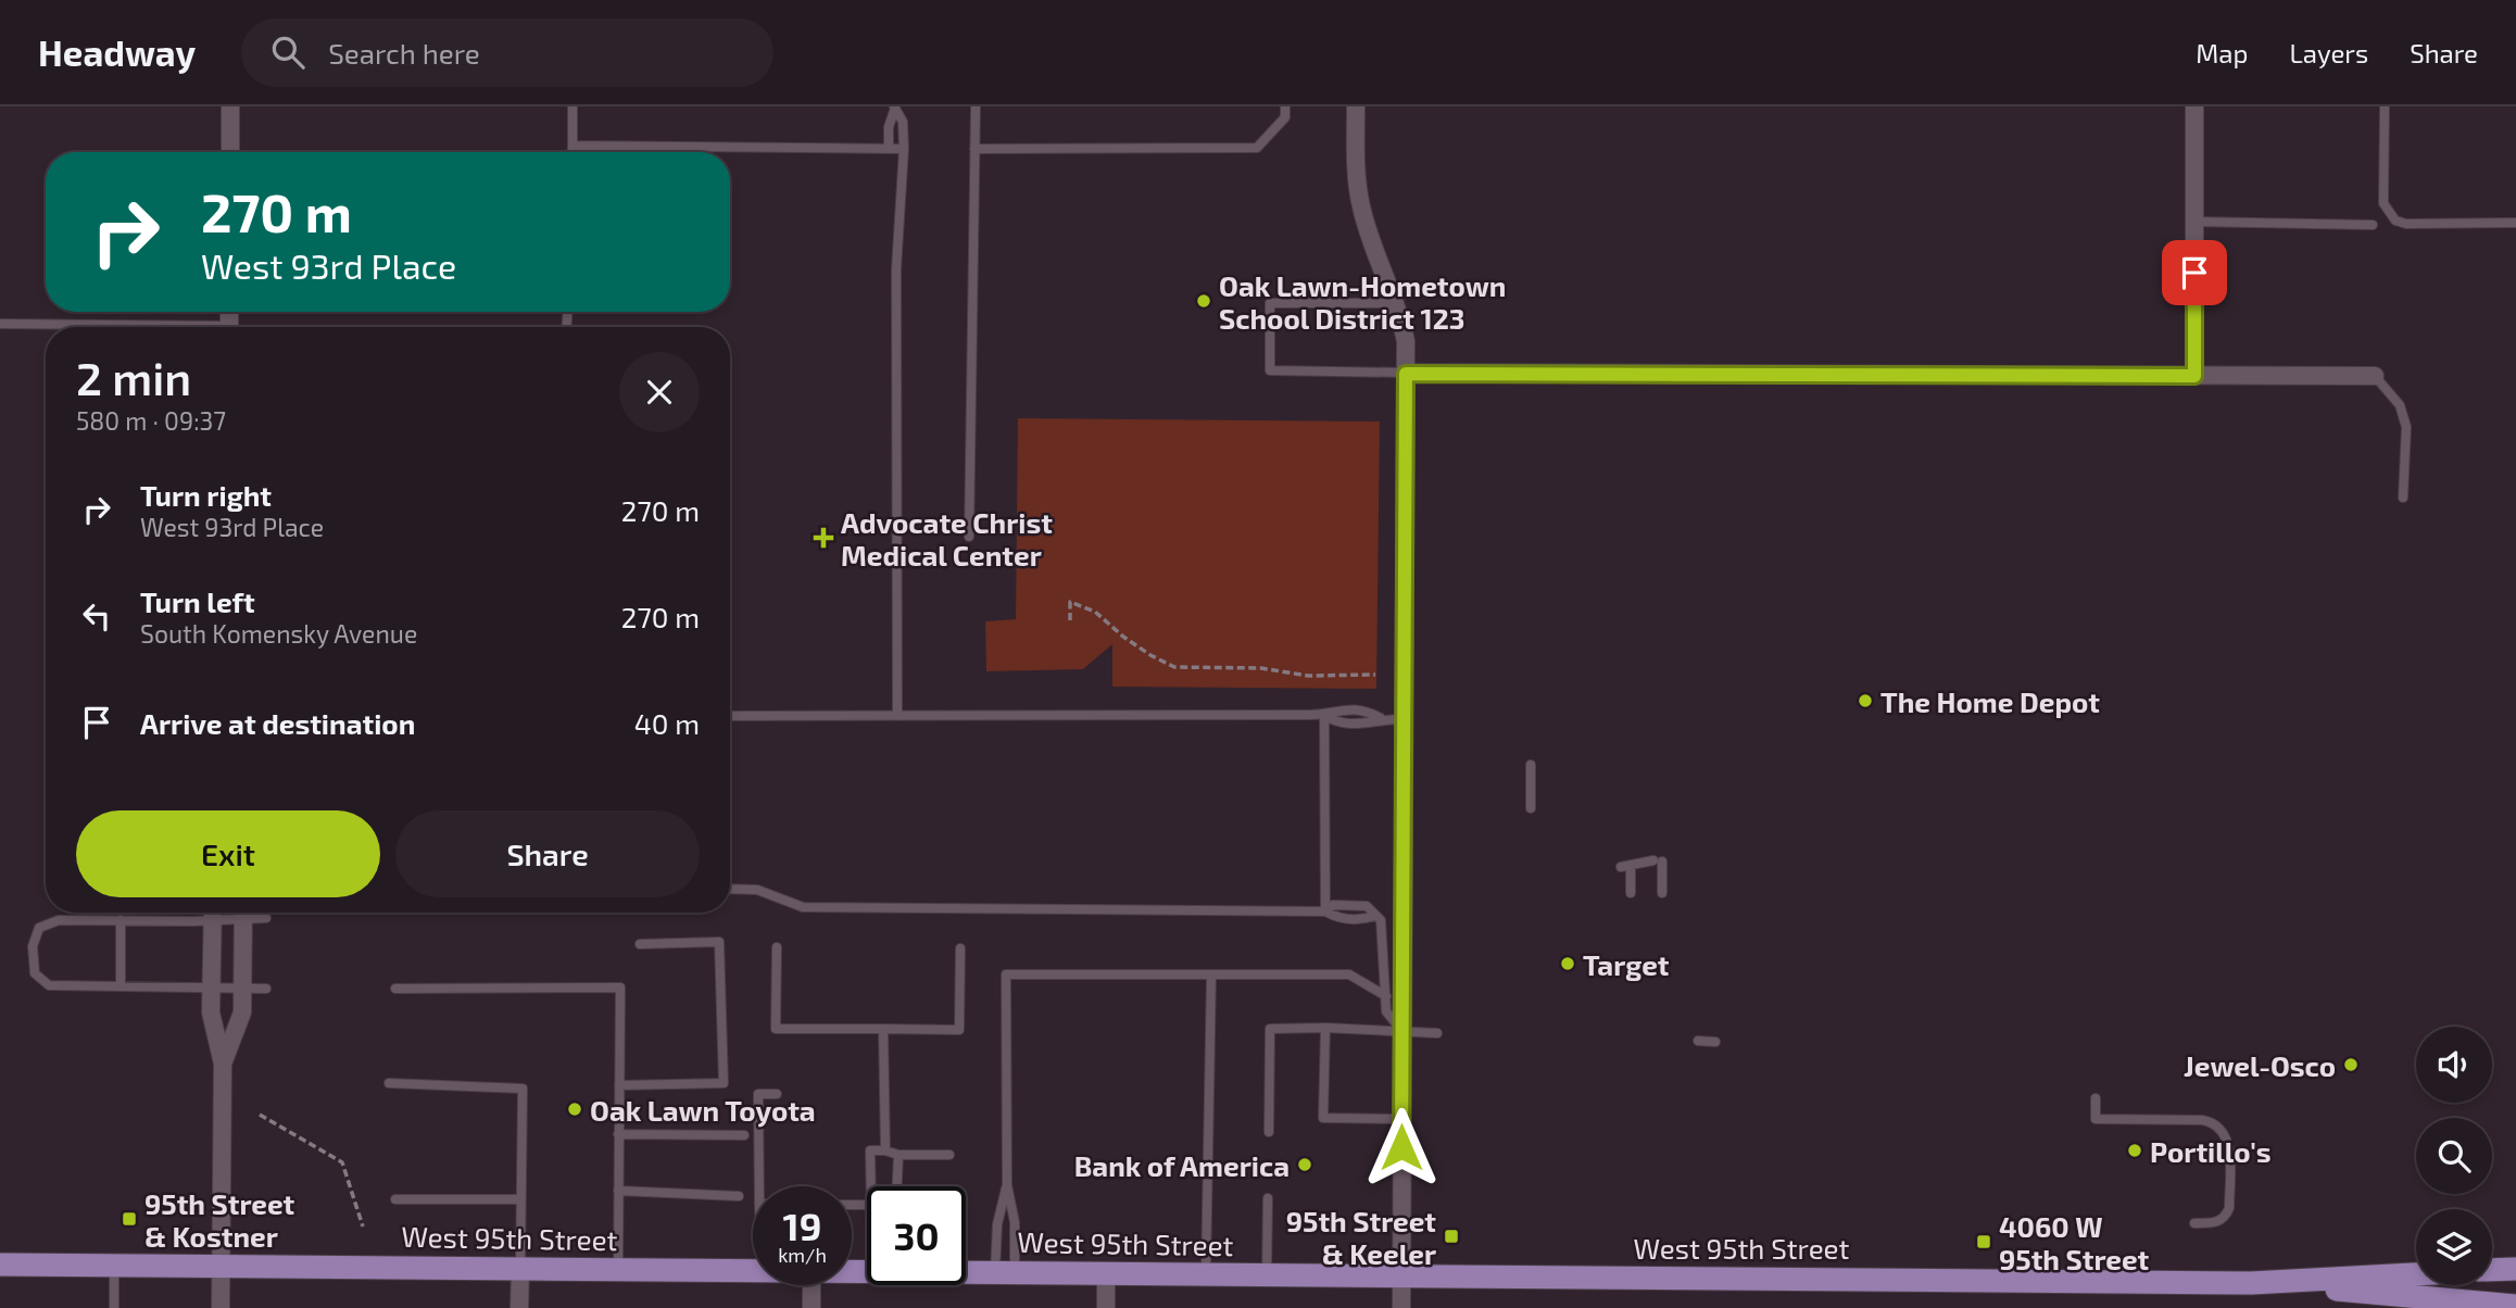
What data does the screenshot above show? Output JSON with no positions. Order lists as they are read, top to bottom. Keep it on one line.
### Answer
{"streets":{"main road":["West 95th Street"]},"places":{"other":["Oak Lawn-Hometown School District 123","The Home Depot","Target","Jewel-Osco","Oak Lawn Toyota","Portillo's","Bank of America"],"health":["Advocate Christ Medical Center"],"transit":["95th Street & Kostner","95th Street & Keeler","4060 W 95th Street"]},"page":{"header":"Headway","search":"Search here","nav":["Map","Layers","Share"],"turn":["270 m","West 93rd Place"],"heading":["2 min","580 m · 09:37"],"list":[{"name":"Turn right","note":"West 93rd Place","value":"270 m"},{"name":"Turn left","note":"South Komensky Avenue","value":"270 m"},{"name":"Arrive at destination","value":"40 m"}],"buttons":["Exit","Share"],"speed":"19 km/h","limit":"30"}}
